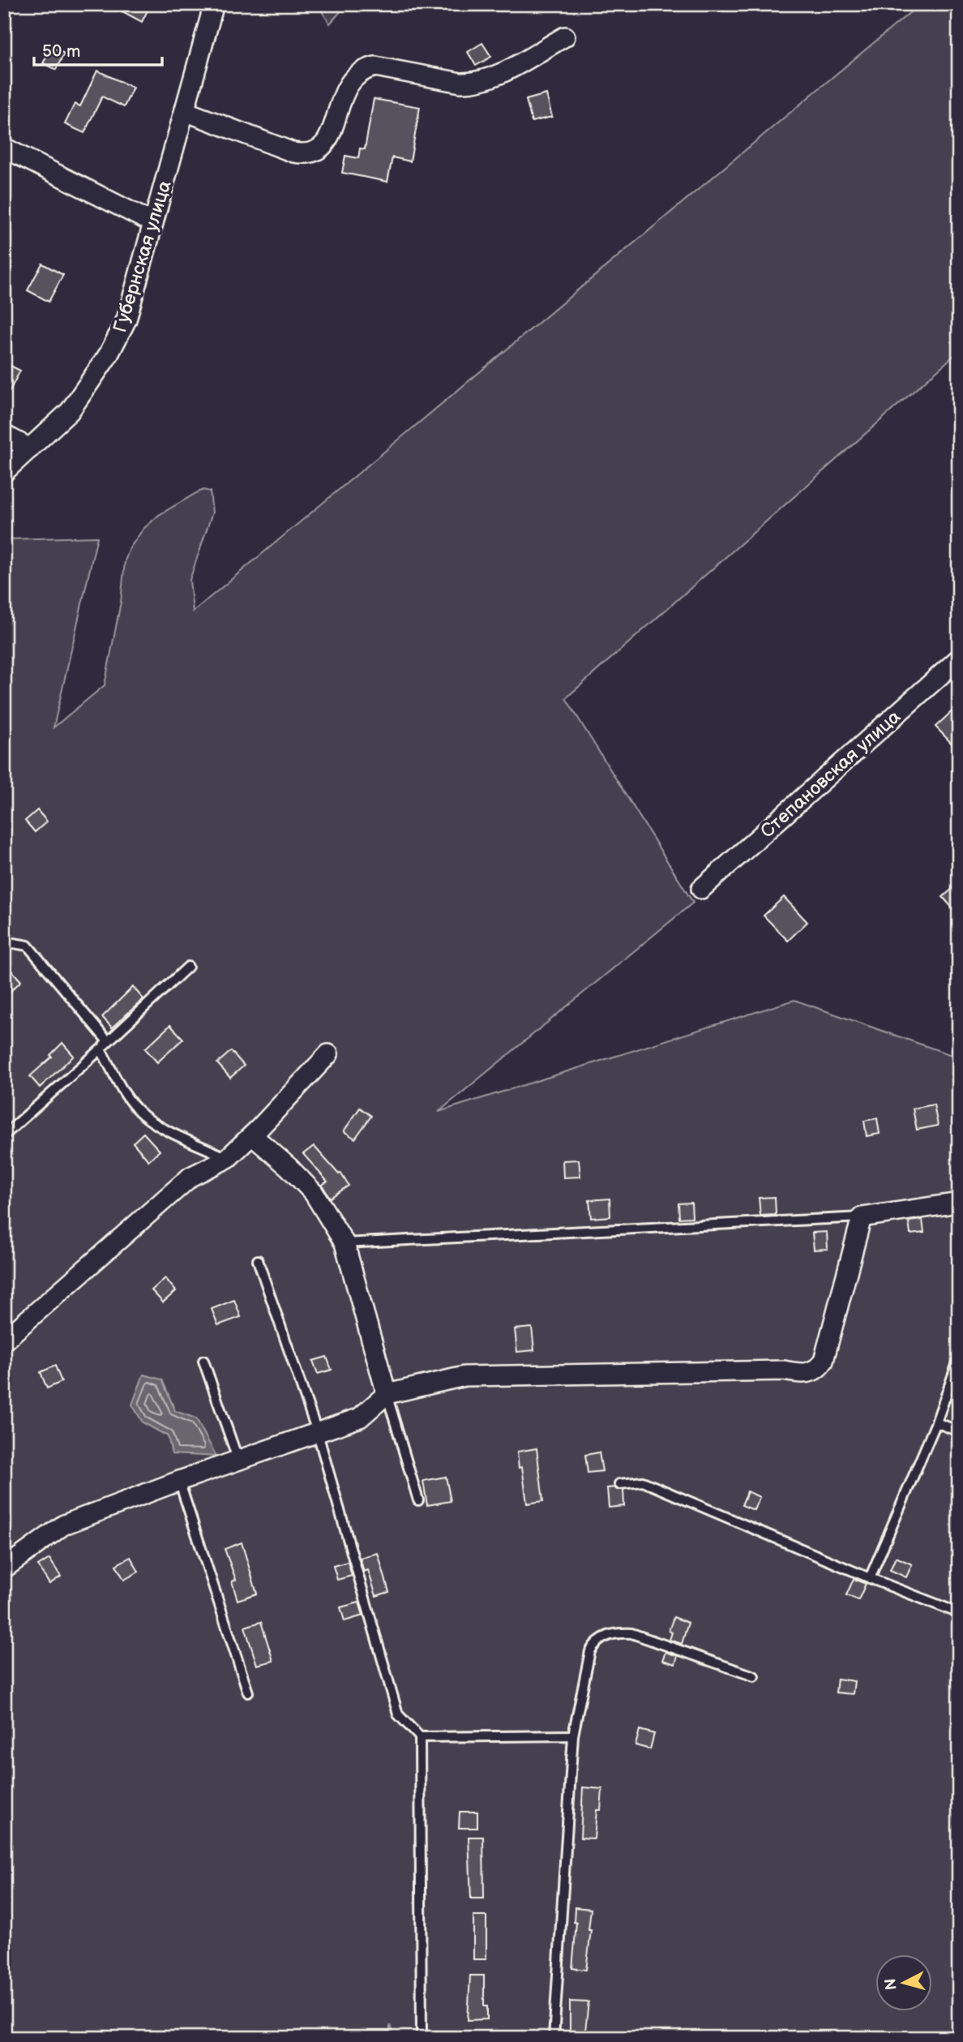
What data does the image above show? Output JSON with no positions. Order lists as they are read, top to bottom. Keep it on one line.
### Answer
{"streets":{"street":["Губернская улица","Степановская улица"]},"scale_bar":"50 m","north":"left"}
